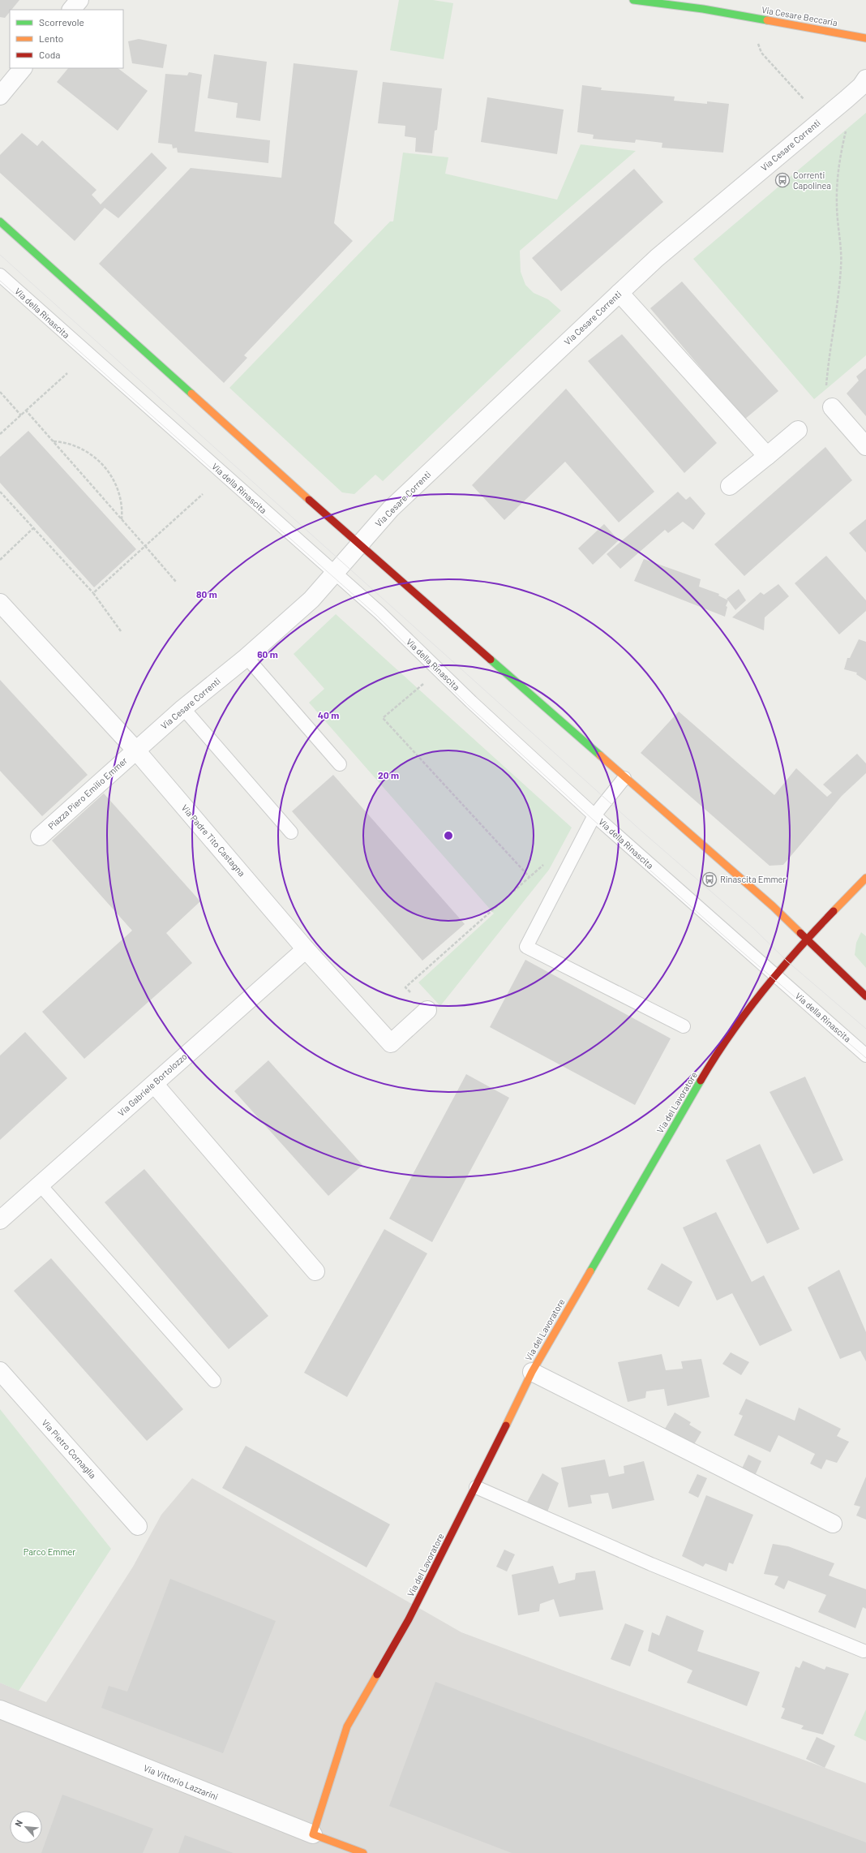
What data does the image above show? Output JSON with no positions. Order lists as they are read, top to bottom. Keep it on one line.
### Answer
{"streets":{"street":["Via Cesare Beccaria","Via Cesare Correnti","Piazza Piero Emilio Emmer","Via Padre Tito Castagna","Via Gabriele Bortolozzo","Via del Lavoratore","Via Pietro Cornaglia","Via Vittorio Lazzarini"],"lane":["Via della Rinascita"]},"crossings":[["Via Cesare Correnti","Via della Rinascita"],["Via Cesare Correnti","Piazza Piero Emilio Emmer"],["Via Cesare Correnti","Via Padre Tito Castagna"],["Via della Rinascita","Via del Lavoratore"],["Piazza Piero Emilio Emmer","Via Padre Tito Castagna"],["Via Padre Tito Castagna","Via Gabriele Bortolozzo"],["Via del Lavoratore","Via Vittorio Lazzarini"]],"parks":["Parco Emmer"],"places":{"bus stop":["Correnti Capolinea","Rinascita Emmer"]},"legend":["Scorrevole","Lento","Coda"],"north":"top left","rings":["80 m","60 m","40 m","20 m"]}
